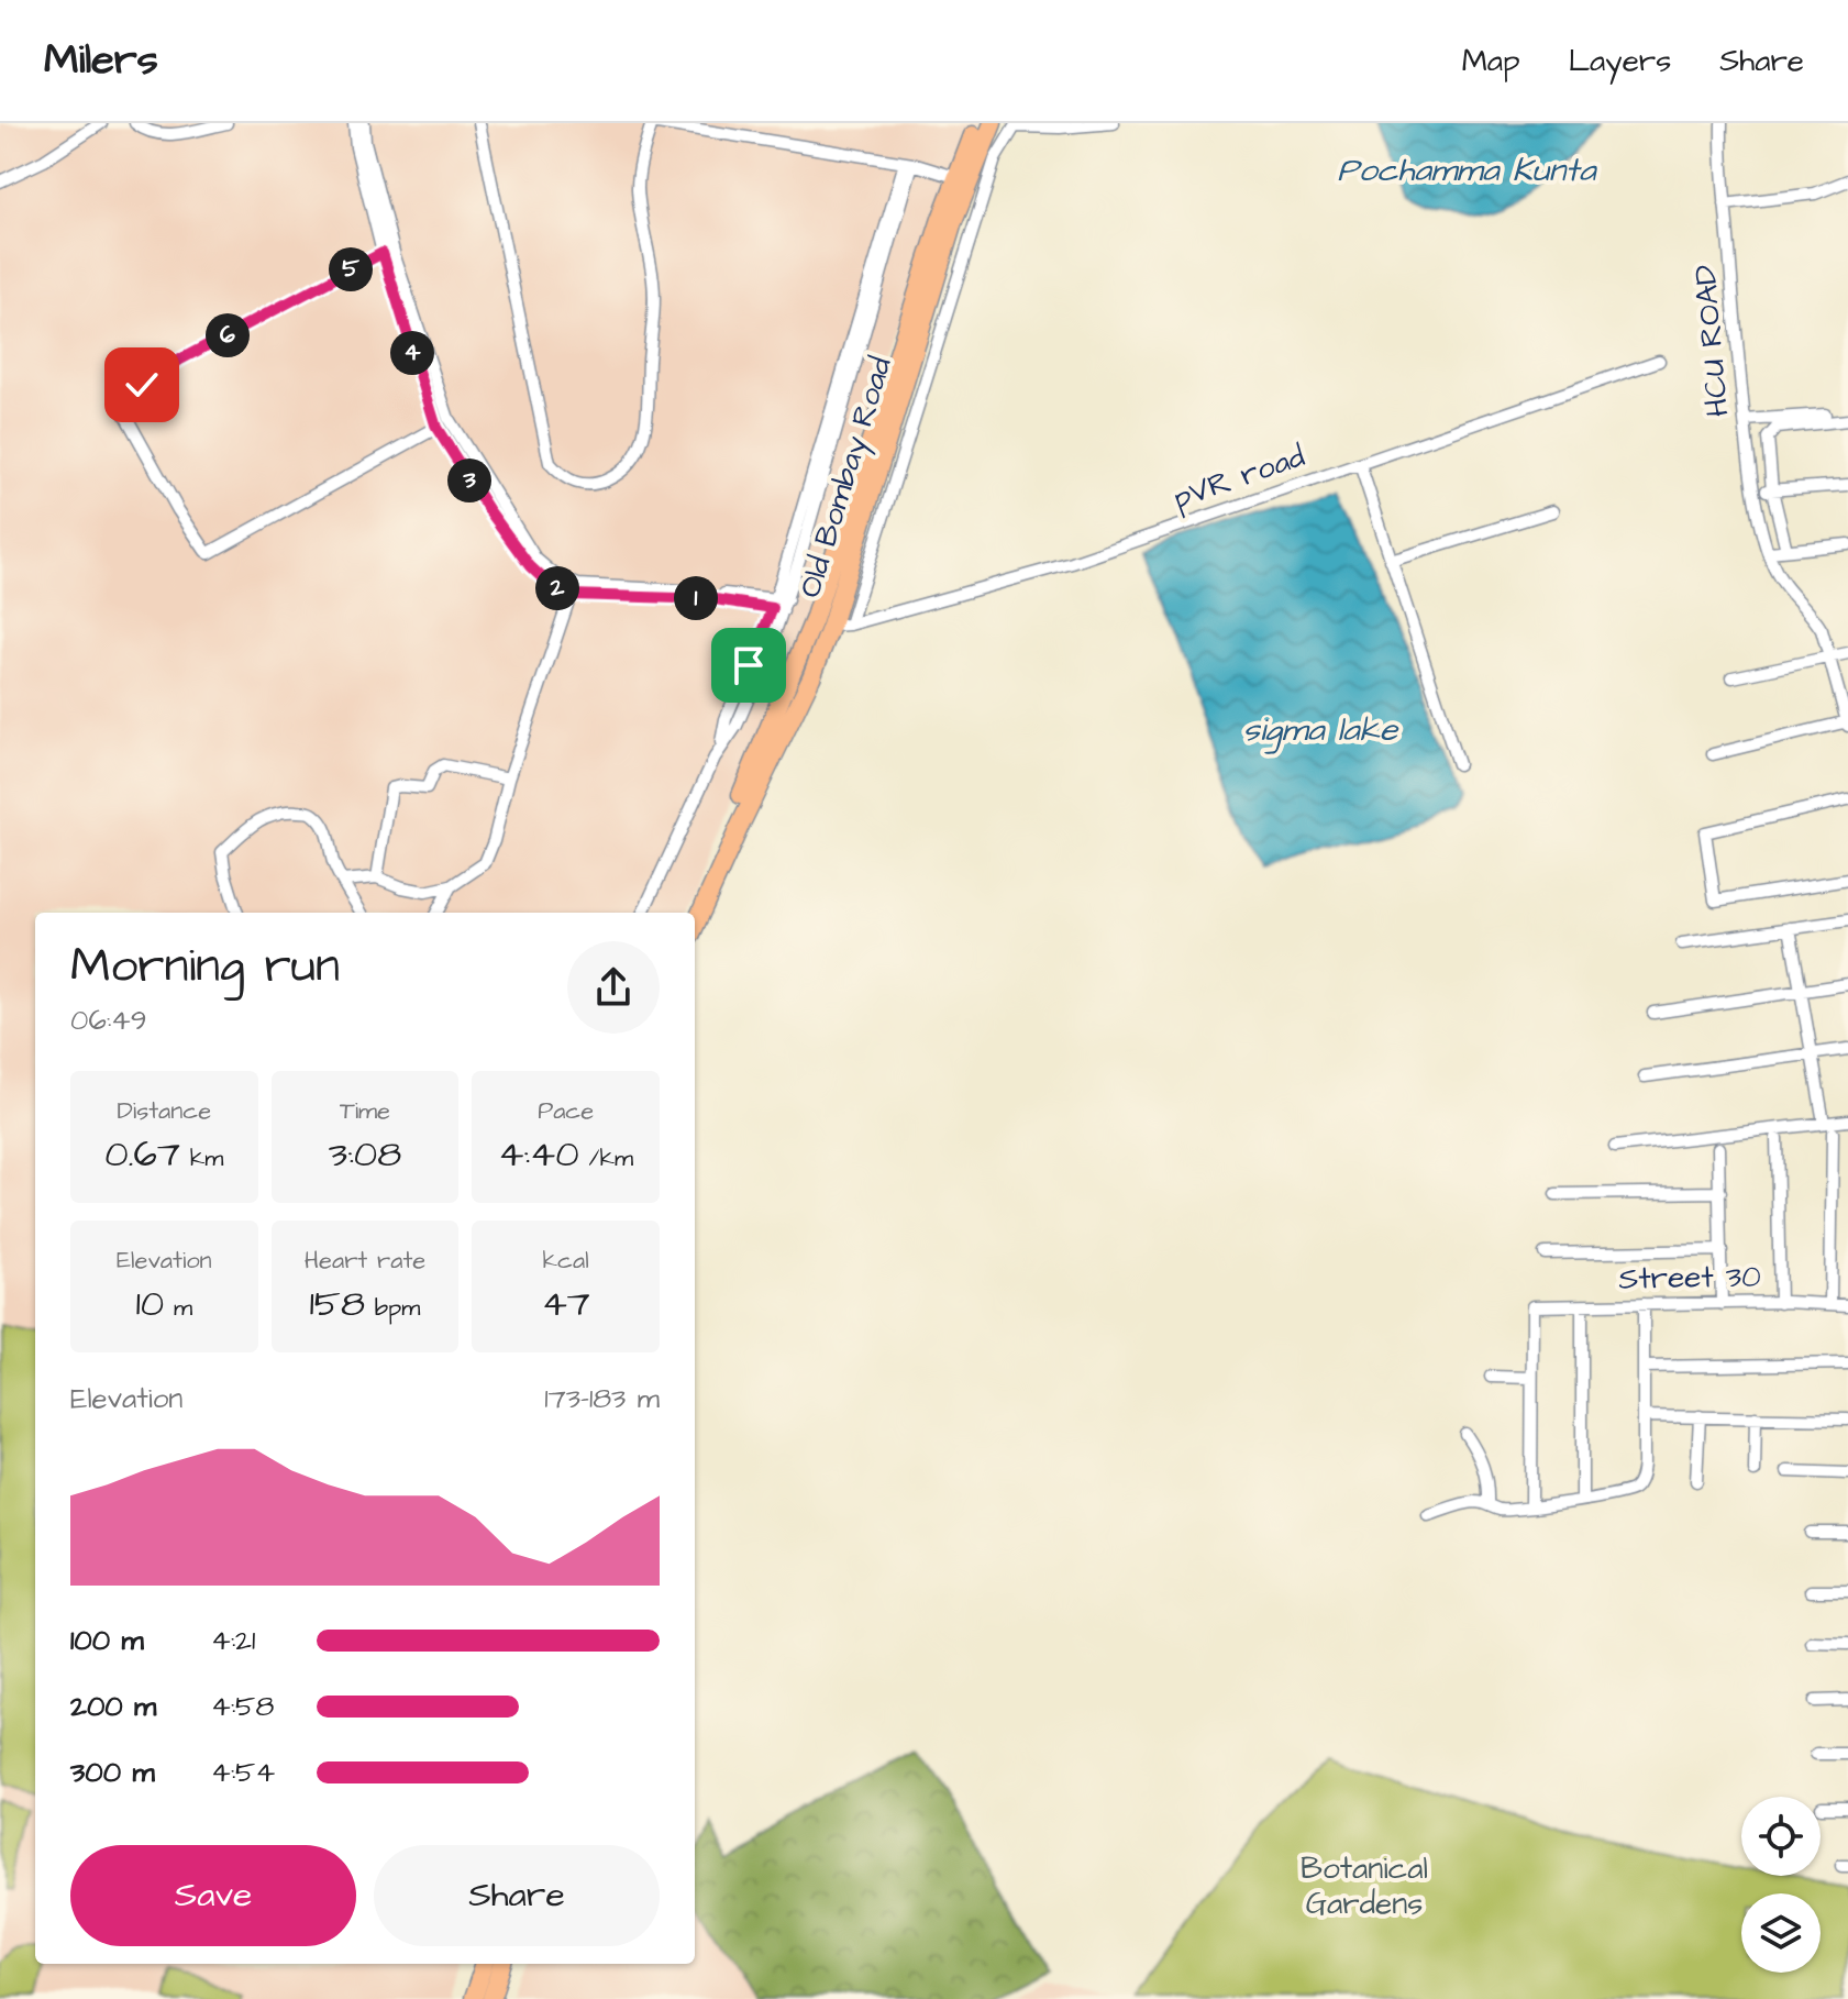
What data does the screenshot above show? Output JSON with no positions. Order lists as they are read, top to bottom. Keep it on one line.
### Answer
{"streets":{"main road":["Old Bombay Road"],"street":["HCU ROAD","pVR road","Street 30"]},"crossings":[["Old Bombay Road","pVR road"]],"water":["Pochamma Kunta","sigma lake"],"parks":["Botanical Gardens"],"page":{"header":"Milers","nav":["Map","Layers","Share"],"pins":["5","6","4","3","2","1"],"heading":["Morning run","06:49"],"stats":[["Distance","0.67 km"],["Time","3:08"],["Pace","4:40 /km"],["Elevation","10 m"],["Heart rate","158 bpm"],["kcal","47"]],"chart":["Elevation","173–183 m"],"list":[{"name":"100 m","note":"4:21"},{"name":"200 m","note":"4:58"},{"name":"300 m","note":"4:54"}],"buttons":["Save","Share"]}}
